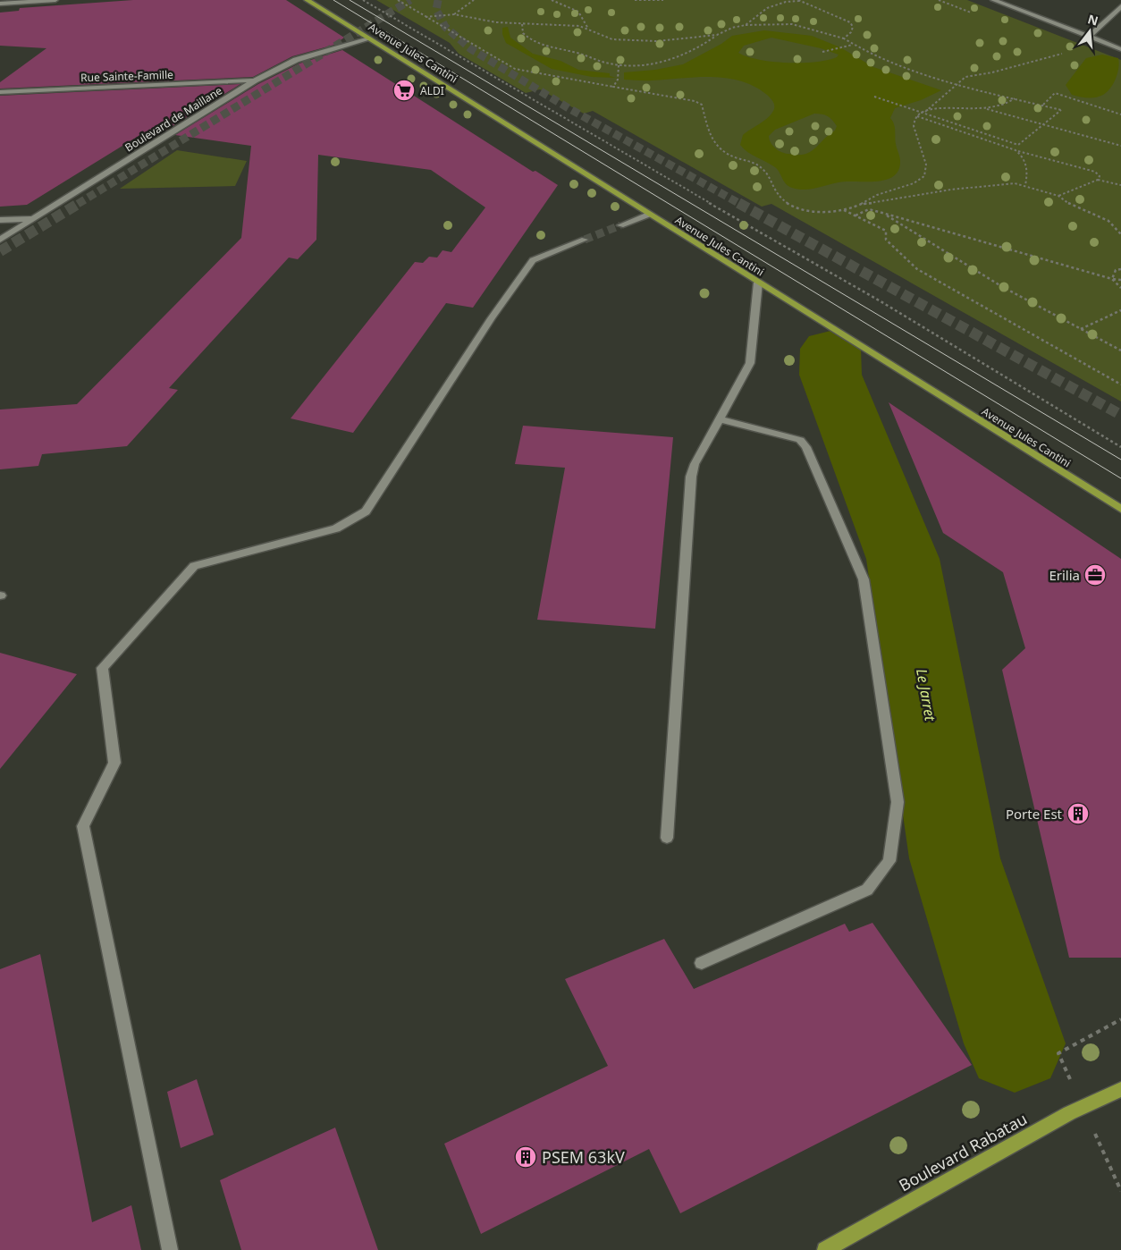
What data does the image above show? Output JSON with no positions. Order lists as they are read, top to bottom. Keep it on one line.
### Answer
{"streets":{"main road":["Avenue Jules Cantini","Boulevard Rabatau"],"street":["Rue Sainte-Famille","Boulevard de Maillane"]},"crossings":[["Avenue Jules Cantini","Boulevard de Maillane"],["Rue Sainte-Famille","Boulevard de Maillane"]],"water":["Le Jarret"],"places":{"supermarket":["ALDI"],"office":["Erilia"],"building":["Porte Est","PSEM 63kV"]},"north":"top"}
